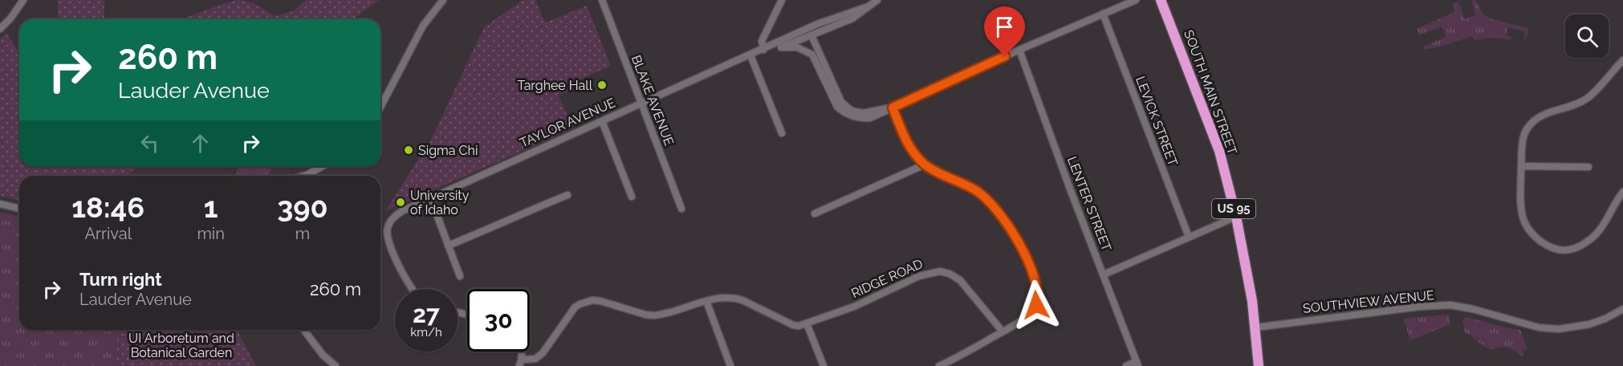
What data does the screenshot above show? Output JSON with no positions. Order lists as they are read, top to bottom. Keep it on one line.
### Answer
{"streets":{"highway":["SOUTH MAIN STREET","US 95"],"street":["BLAKE AVENUE","LEVICK STREET","TAYLOR AVENUE","LENTER STREET","RIDGE ROAD","SOUTHVIEW AVENUE"]},"crossings":[["SOUTH MAIN STREET","SOUTHVIEW AVENUE"],["BLAKE AVENUE","TAYLOR AVENUE"]],"parks":["UI Arboretum and Botanical Garden"],"places":["Targhee Hall","Sigma Chi","University of Idaho"],"page":{"turn":["260 m","Lauder Avenue"],"eta":["18:46","Arrival","1","min","390","m"],"list":[{"name":"Turn right","note":"Lauder Avenue","value":"260 m"}],"speed":"27 km/h","limit":"30"}}
